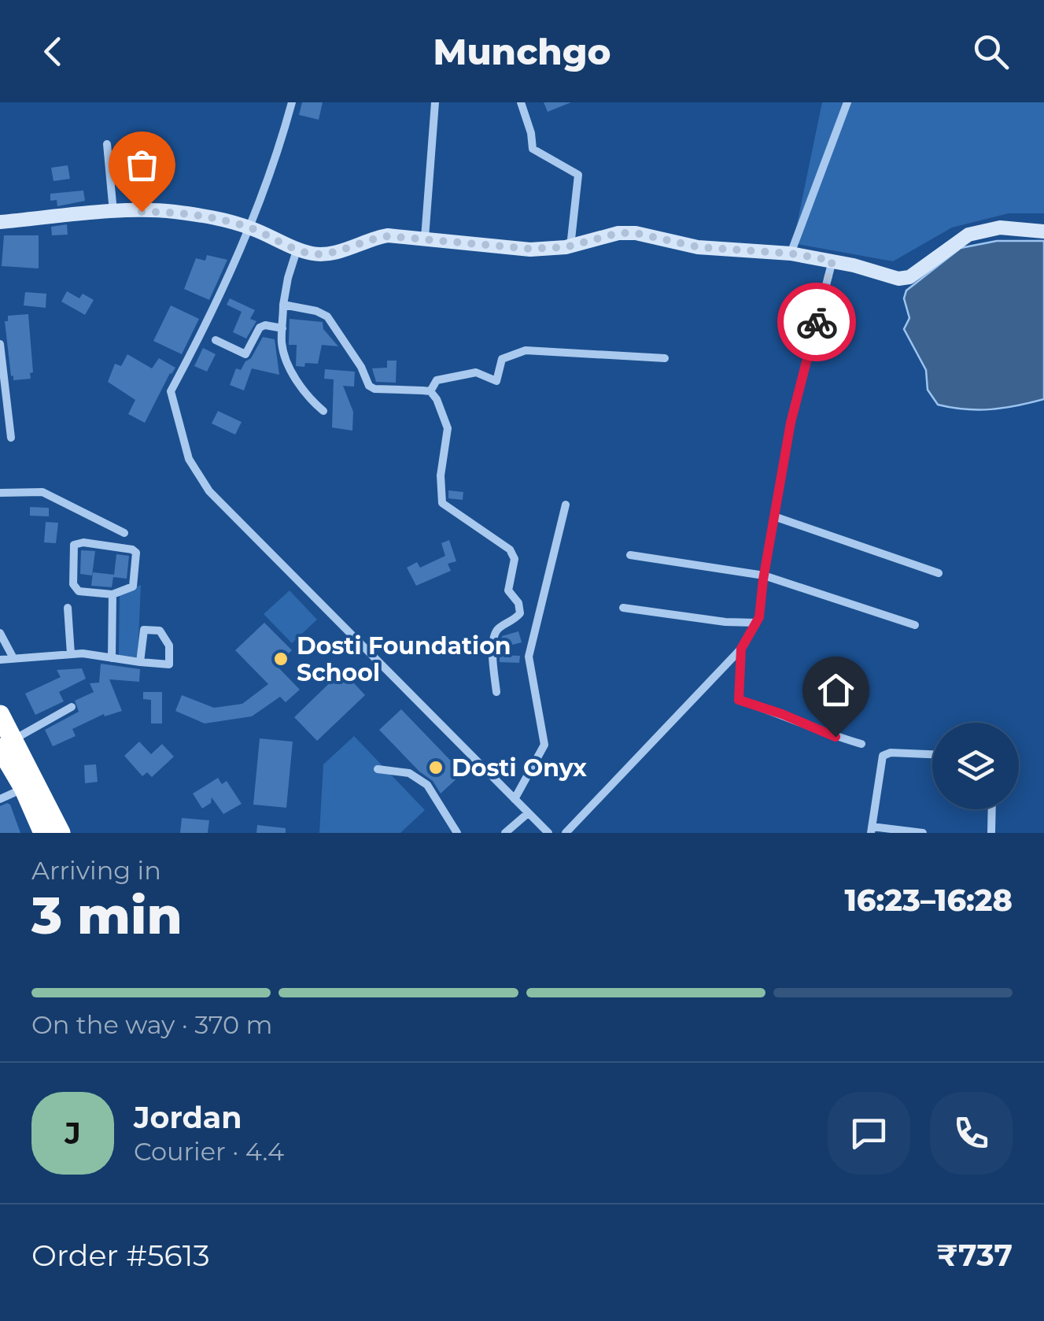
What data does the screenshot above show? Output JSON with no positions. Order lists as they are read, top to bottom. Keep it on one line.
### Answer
{"places":["Dosti Foundation School","Dosti Onyx"],"page":{"header":"Munchgo","heading":["3 min","Arriving in","16:23–16:28"],"panel":["Jordan","Courier · 4.4","Order #5613","₹737"],"bar":"On the way · 370 m","round":"J"}}
